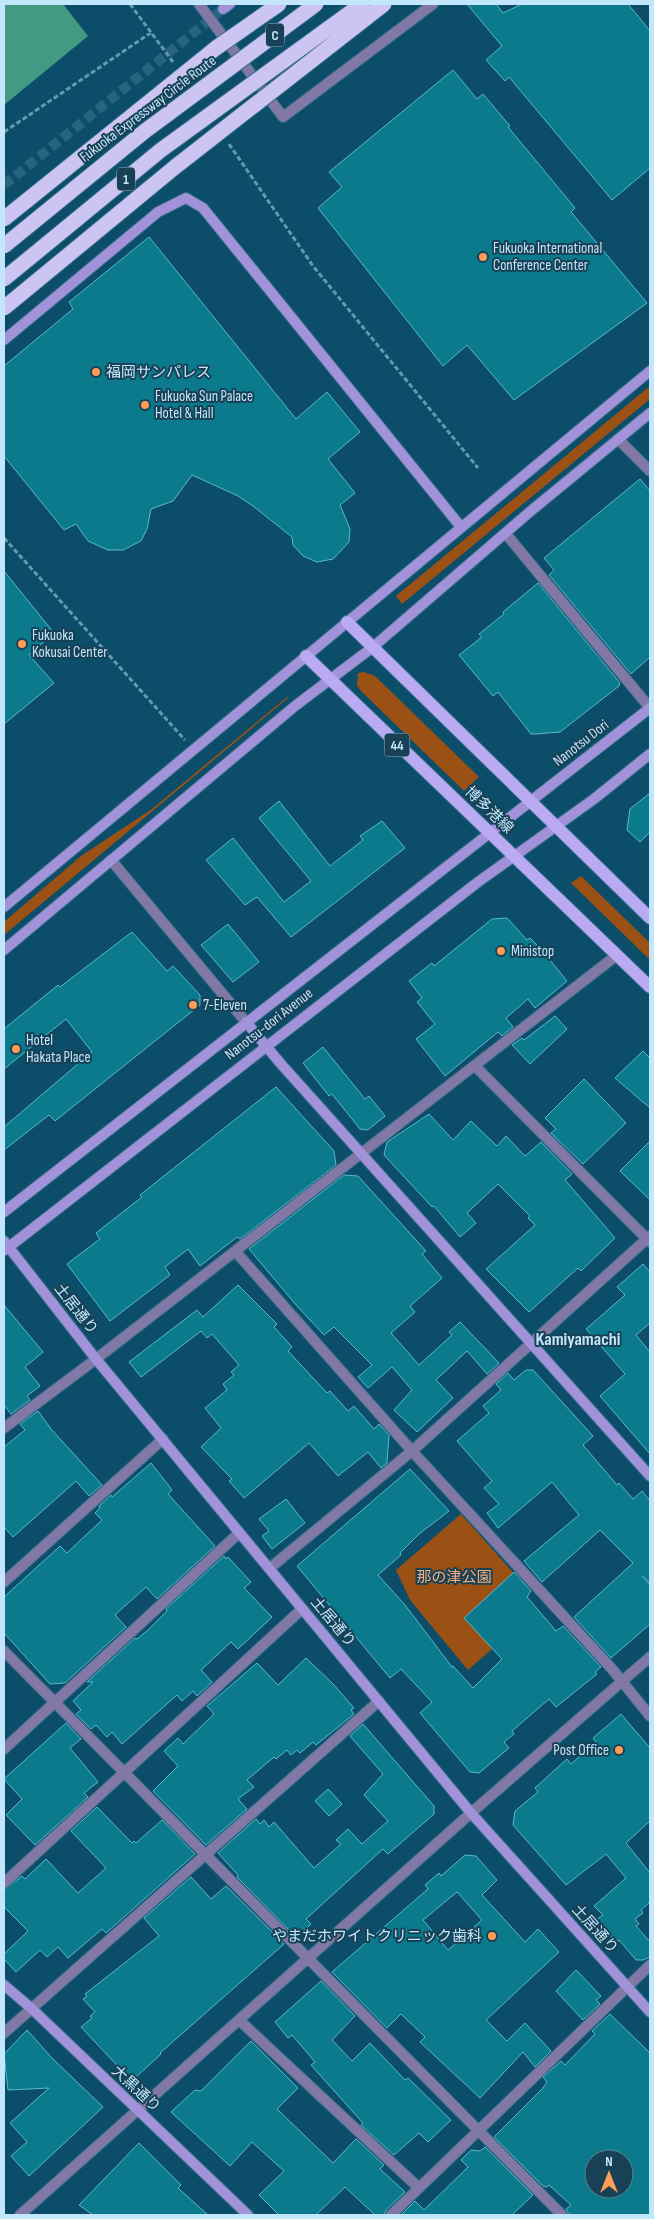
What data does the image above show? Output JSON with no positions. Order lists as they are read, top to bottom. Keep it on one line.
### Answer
{"streets":{"highway":["C","Fukuoka Expressway Circle Route","1"],"main road":["44","博多港線"],"street":["Nanotsu Dori","Nanotsu-dori Avenue","土居通り","大黒通り"]},"crossings":[["Nanotsu Dori","Nanotsu-dori Avenue"],["博多港線","Nanotsu-dori Avenue"],["Nanotsu-dori Avenue","土居通り"]],"districts":["Kamiyamachi"],"parks":["那の津公園"],"places":["Fukuoka International Conference Center","福岡サンパレス","Fukuoka Sun Palace Hotel & Hall","Fukuoka Kokusai Center","Ministop","7-Eleven","Hotel Hakata Place","Post Office","やまだホワイトクリニック歯科"],"north":"top"}
